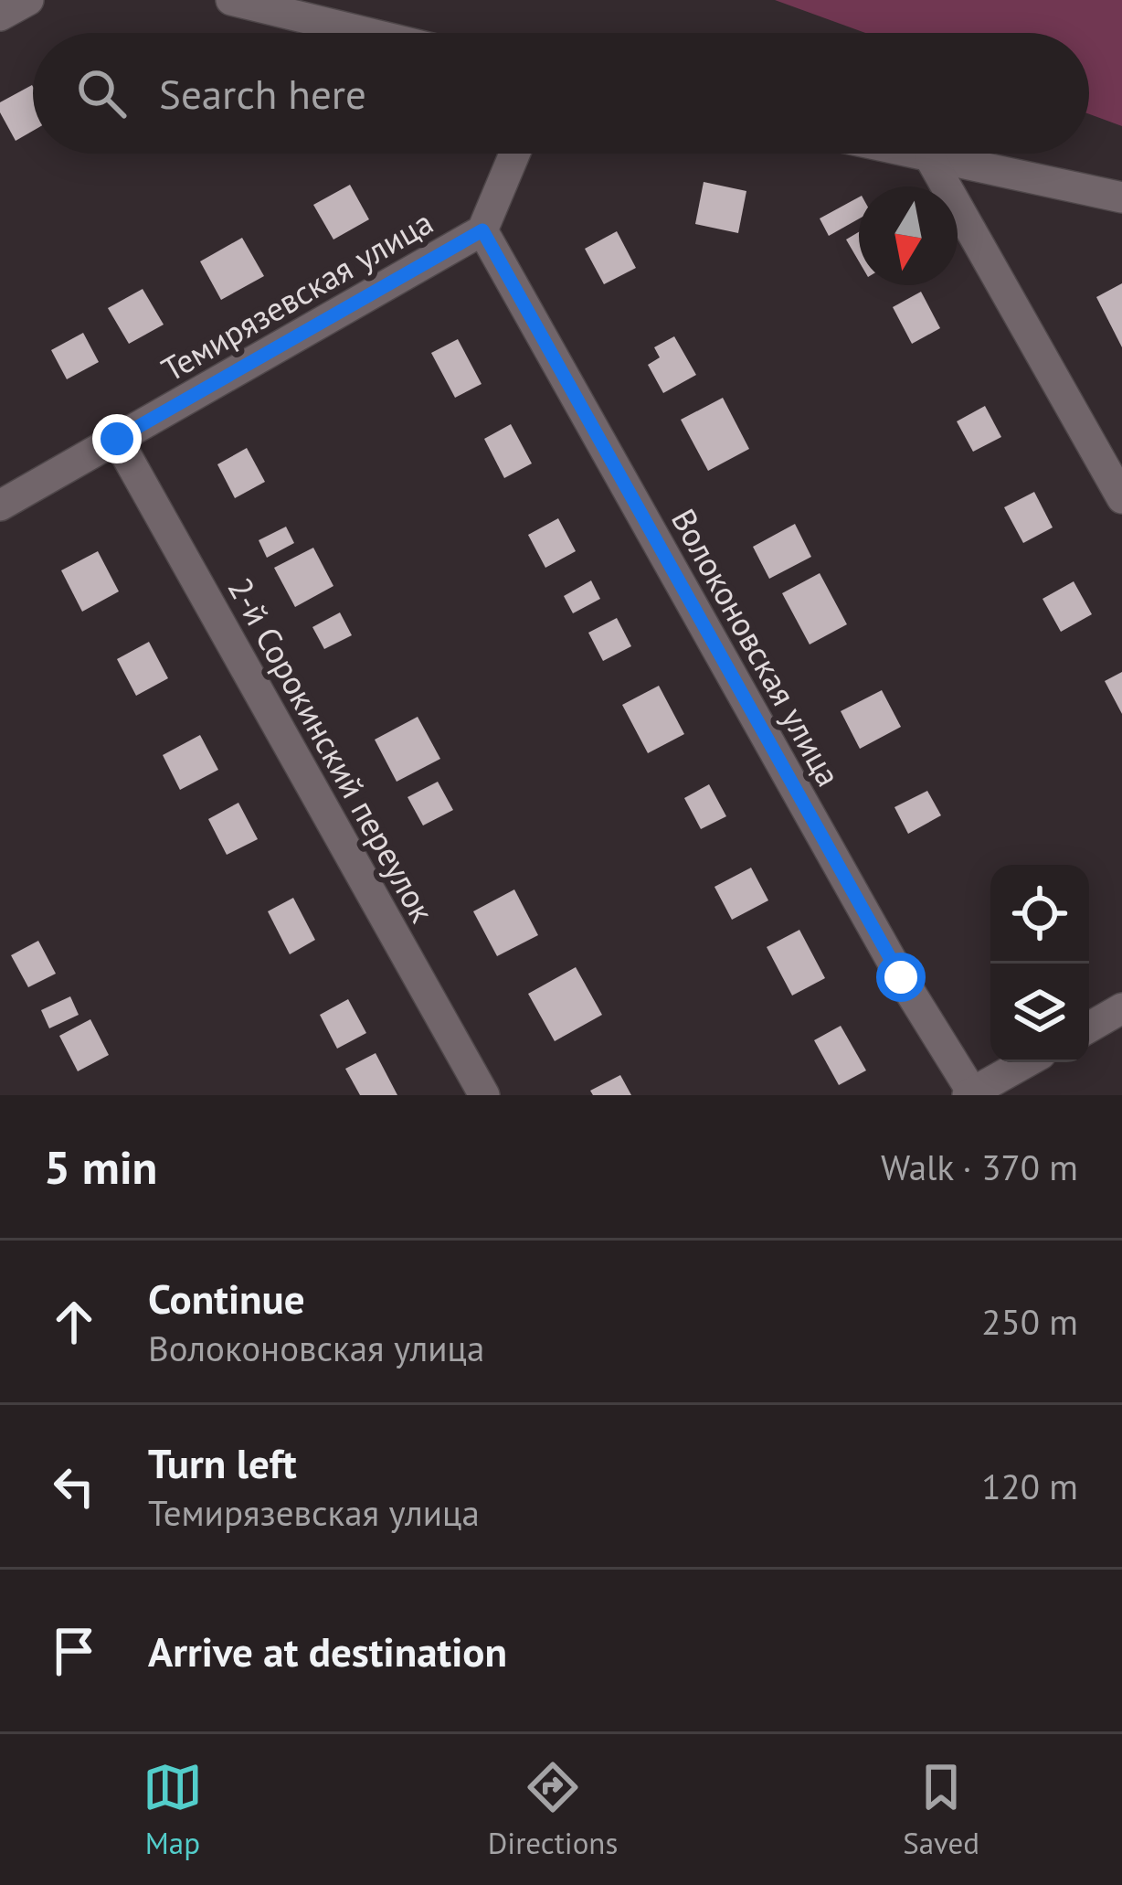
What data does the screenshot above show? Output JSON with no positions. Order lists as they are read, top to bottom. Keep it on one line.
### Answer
{"streets":{"street":["Темирязевская улица","Волоконовская улица","2-й Сорокинский переулок"]},"crossings":[["Темирязевская улица","Волоконовская улица"],["Темирязевская улица","2-й Сорокинский переулок"]],"north":"bottom","page":{"search":"Search here","heading":["5 min","Walk · 370 m"],"list":[["Continue","Волоконовская улица","250 m"],["Turn left","Темирязевская улица","120 m"],"Arrive at destination"],"nav":["Map","Directions","Saved"]}}
